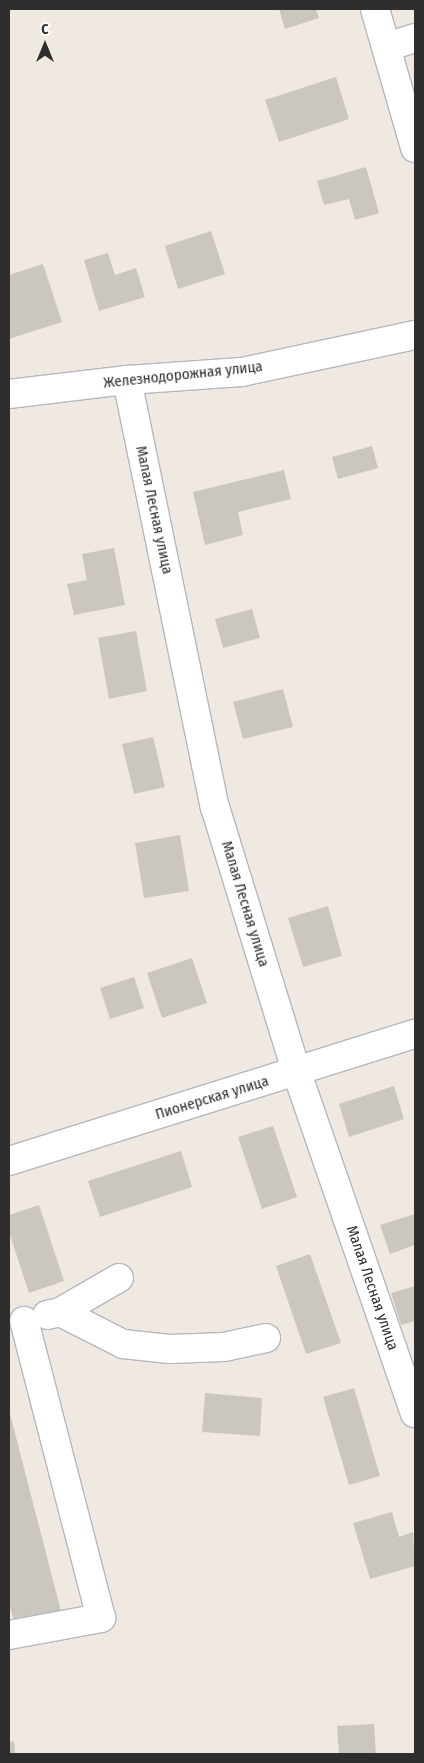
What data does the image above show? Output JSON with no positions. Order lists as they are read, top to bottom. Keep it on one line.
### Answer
{"streets":{"street":["Железнодорожная улица","Малая Лесная улица","Пионерская улица"]},"crossings":[["Железнодорожная улица","Малая Лесная улица"],["Малая Лесная улица","Пионерская улица"]],"north":"top"}
